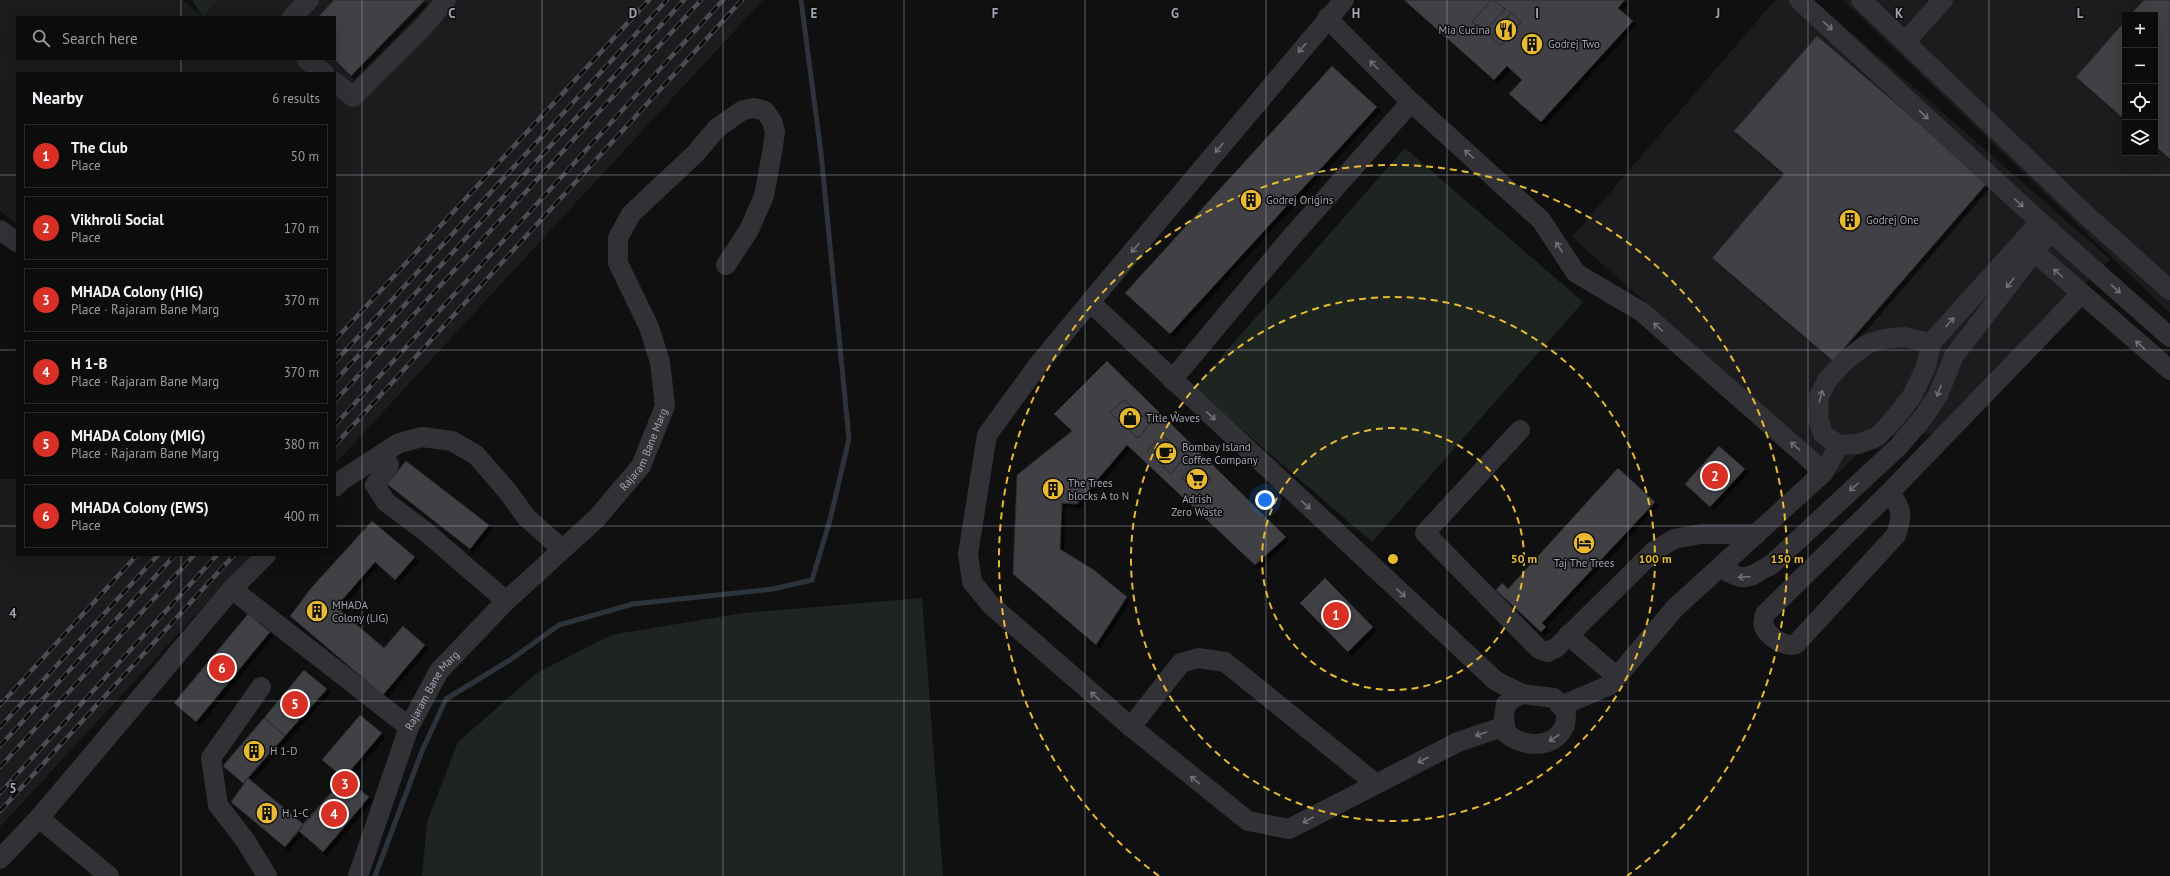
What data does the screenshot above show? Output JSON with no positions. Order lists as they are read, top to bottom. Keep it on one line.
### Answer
{"streets":{"street":["Rajaram Bane Marg"]},"places":{"restaurant":["Mia Cucina"],"building":["Godrej Two","Godrej Origins","Godrej One","The Trees blocks A to N","MHADA Colony (LIG)","H 1-D","H 1-C"],"shop":["Title Waves"],"cafe":["Bombay Island Coffee Company"],"supermarket":["Adrish Zero Waste"],"hotel":["Taj The Trees"]},"page":{"map_buttons":["+","−"],"search":"Search here","heading":["Nearby","6 results"],"list":[{"mark":"1","name":"The Club","note":"Place","value":"50 m"},{"mark":"2","name":"Vikhroli Social","note":"Place","value":"170 m"},{"mark":"3","name":"MHADA Colony (HIG)","note":"Place · Rajaram Bane Marg","value":"370 m"},{"mark":"4","name":"H 1-B","note":"Place · Rajaram Bane Marg","value":"370 m"},{"mark":"5","name":"MHADA Colony (MIG)","note":"Place · Rajaram Bane Marg","value":"380 m"},{"mark":"6","name":"MHADA Colony (EWS)","note":"Place","value":"400 m"}],"pins":["2","1","6","5","3","4"]},"grid":{"columns":["C","D","E","F","G","H","I","J","K","L"],"rows":["4","5"]},"rings":["50 m","100 m","150 m"]}
